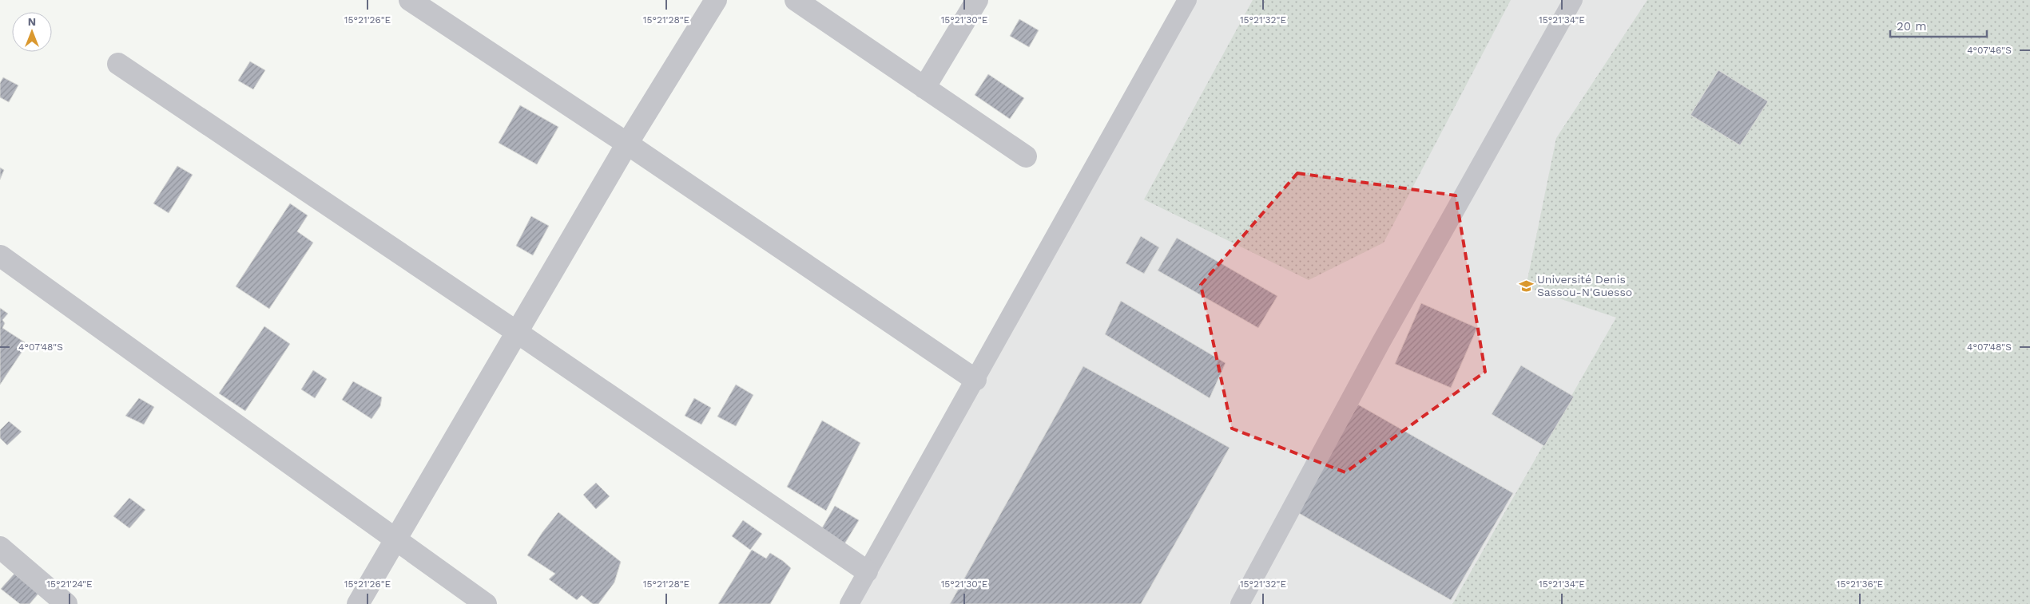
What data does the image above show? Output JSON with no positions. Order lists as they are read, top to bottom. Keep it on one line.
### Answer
{"places":{"school or university":["Université Denis Sassou-N'Guesso"]},"scale_bar":"20 m","north":"top","coordinates":["15°21'26\"E","15°21'28\"E","15°21'30\"E","15°21'32\"E","15°21'34\"E","4°07'46\"S","4°07'48\"S","15°21'24\"E","15°21'36\"E"]}
